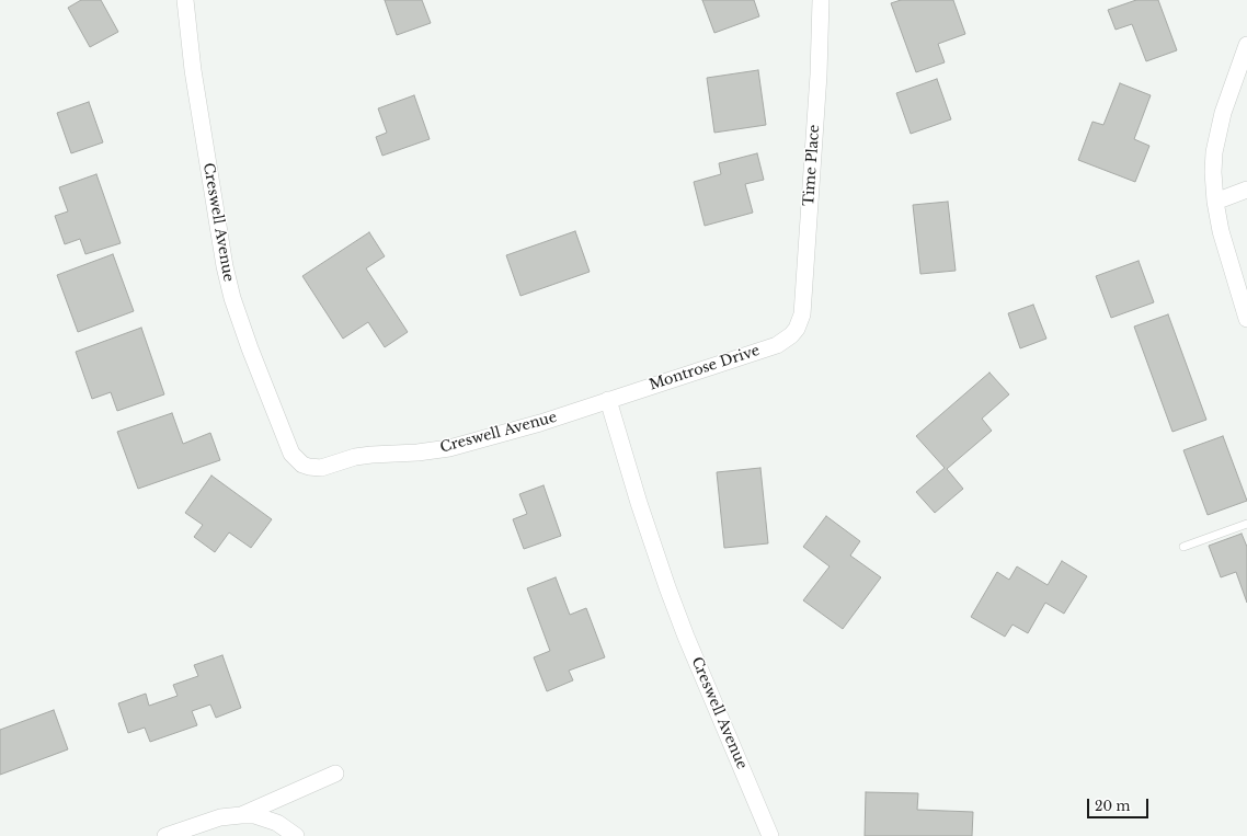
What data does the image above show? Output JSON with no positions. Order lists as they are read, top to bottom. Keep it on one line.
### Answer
{"streets":{"street":["Time Place","Creswell Avenue","Montrose Drive"]},"crossings":[["Time Place","Montrose Drive"],["Creswell Avenue","Montrose Drive"]],"scale_bar":"20 m"}
